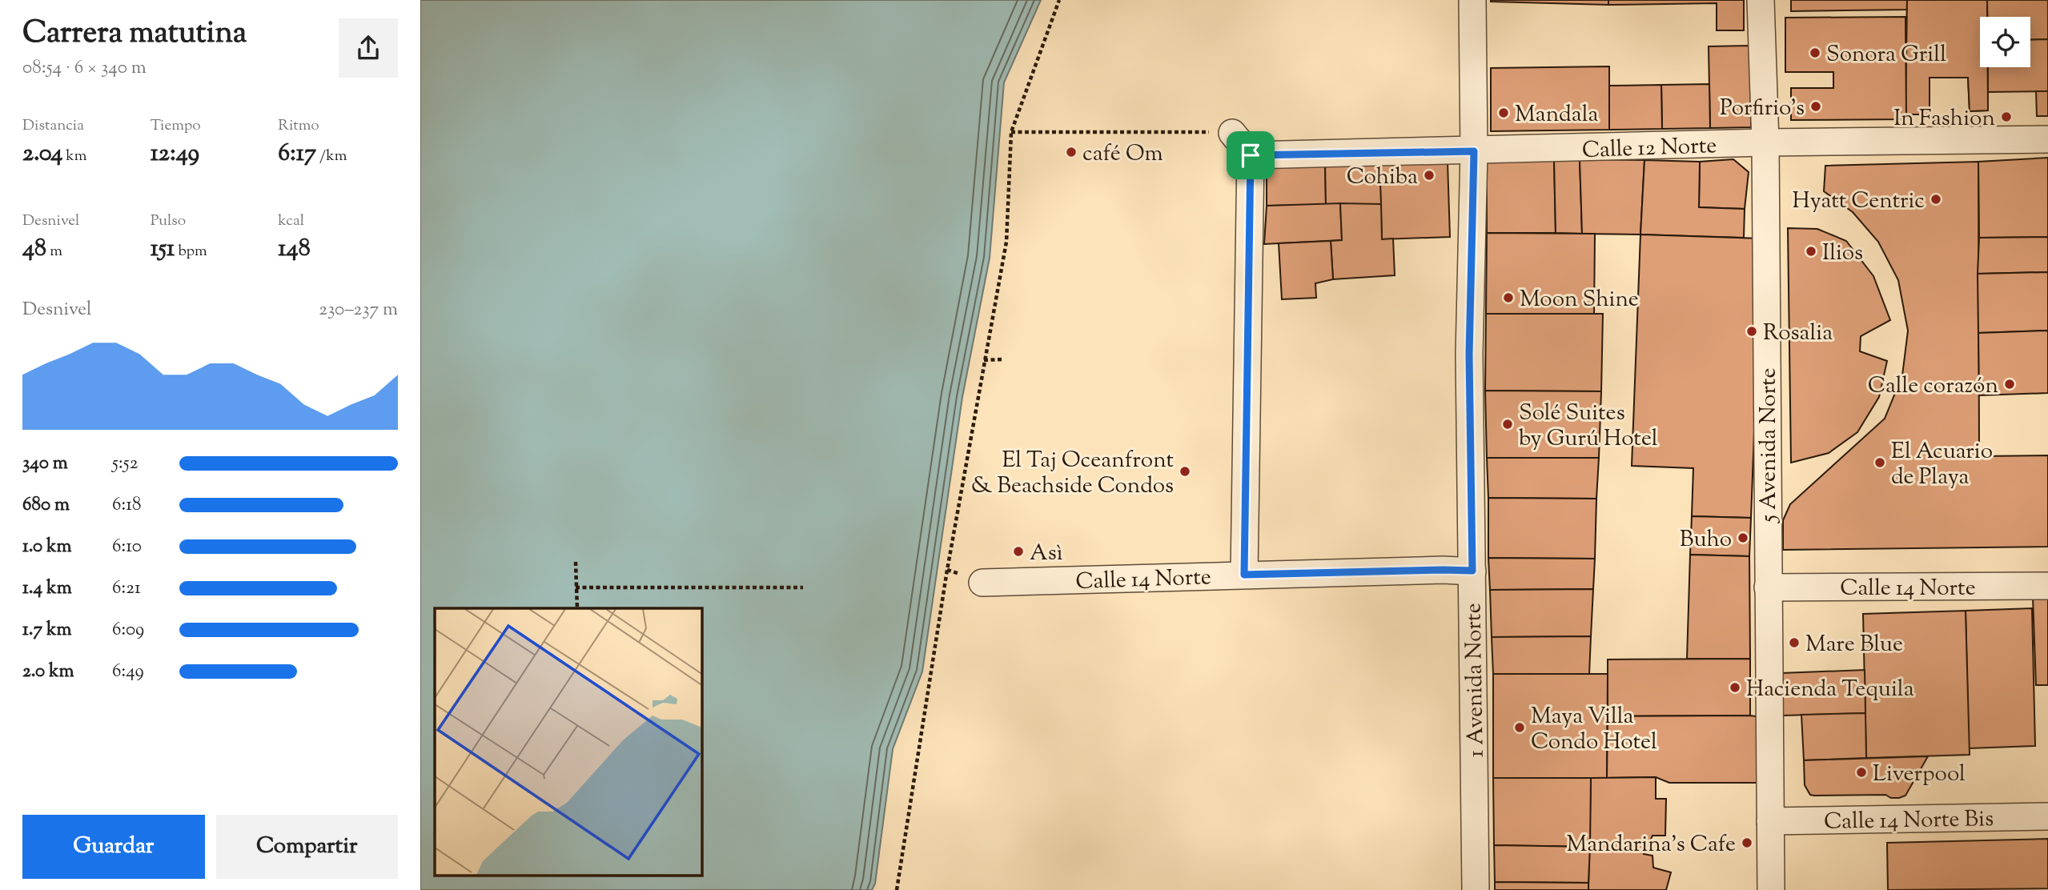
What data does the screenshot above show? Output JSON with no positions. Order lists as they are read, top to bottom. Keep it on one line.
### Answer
{"streets":{"street":["Calle 12 Norte","5 Avenida Norte","Calle 14 Norte","1 Avenida Norte","Calle 14 Norte Bis"]},"crossings":[["Calle 12 Norte","5 Avenida Norte"],["Calle 12 Norte","1 Avenida Norte"],["5 Avenida Norte","Calle 14 Norte"],["5 Avenida Norte","Calle 14 Norte Bis"],["Calle 14 Norte","1 Avenida Norte"]],"places":["Sonora Grill","Porfirio's","Mandala","In Fashion","café Om","Cohiba","Hyatt Centric","Ilios","Moon Shine","Rosalia","Calle corazón","Solé Suites by Gurú Hotel","El Acuario de Playa","El Taj Oceanfront & Beachside Condos","Buho","Asì","Mare Blue","Hacienda Tequila","Maya Villa Condo Hotel","Liverpool","Mandarina's Cafe"],"page":{"heading":["Carrera matutina","08:54 · 6 × 340 m"],"stats":[["Distancia","2.04 km"],["Tiempo","12:49"],["Ritmo","6:17 /km"],["Desnivel","48 m"],["Pulso","151 bpm"],["kcal","148"]],"chart":["Desnivel","230–237 m"],"list":[{"name":"340 m","note":"5:52"},{"name":"680 m","note":"6:18"},{"name":"1.0 km","note":"6:10"},{"name":"1.4 km","note":"6:21"},{"name":"1.7 km","note":"6:09"},{"name":"2.0 km","note":"6:49"}],"buttons":["Guardar","Compartir"]}}
